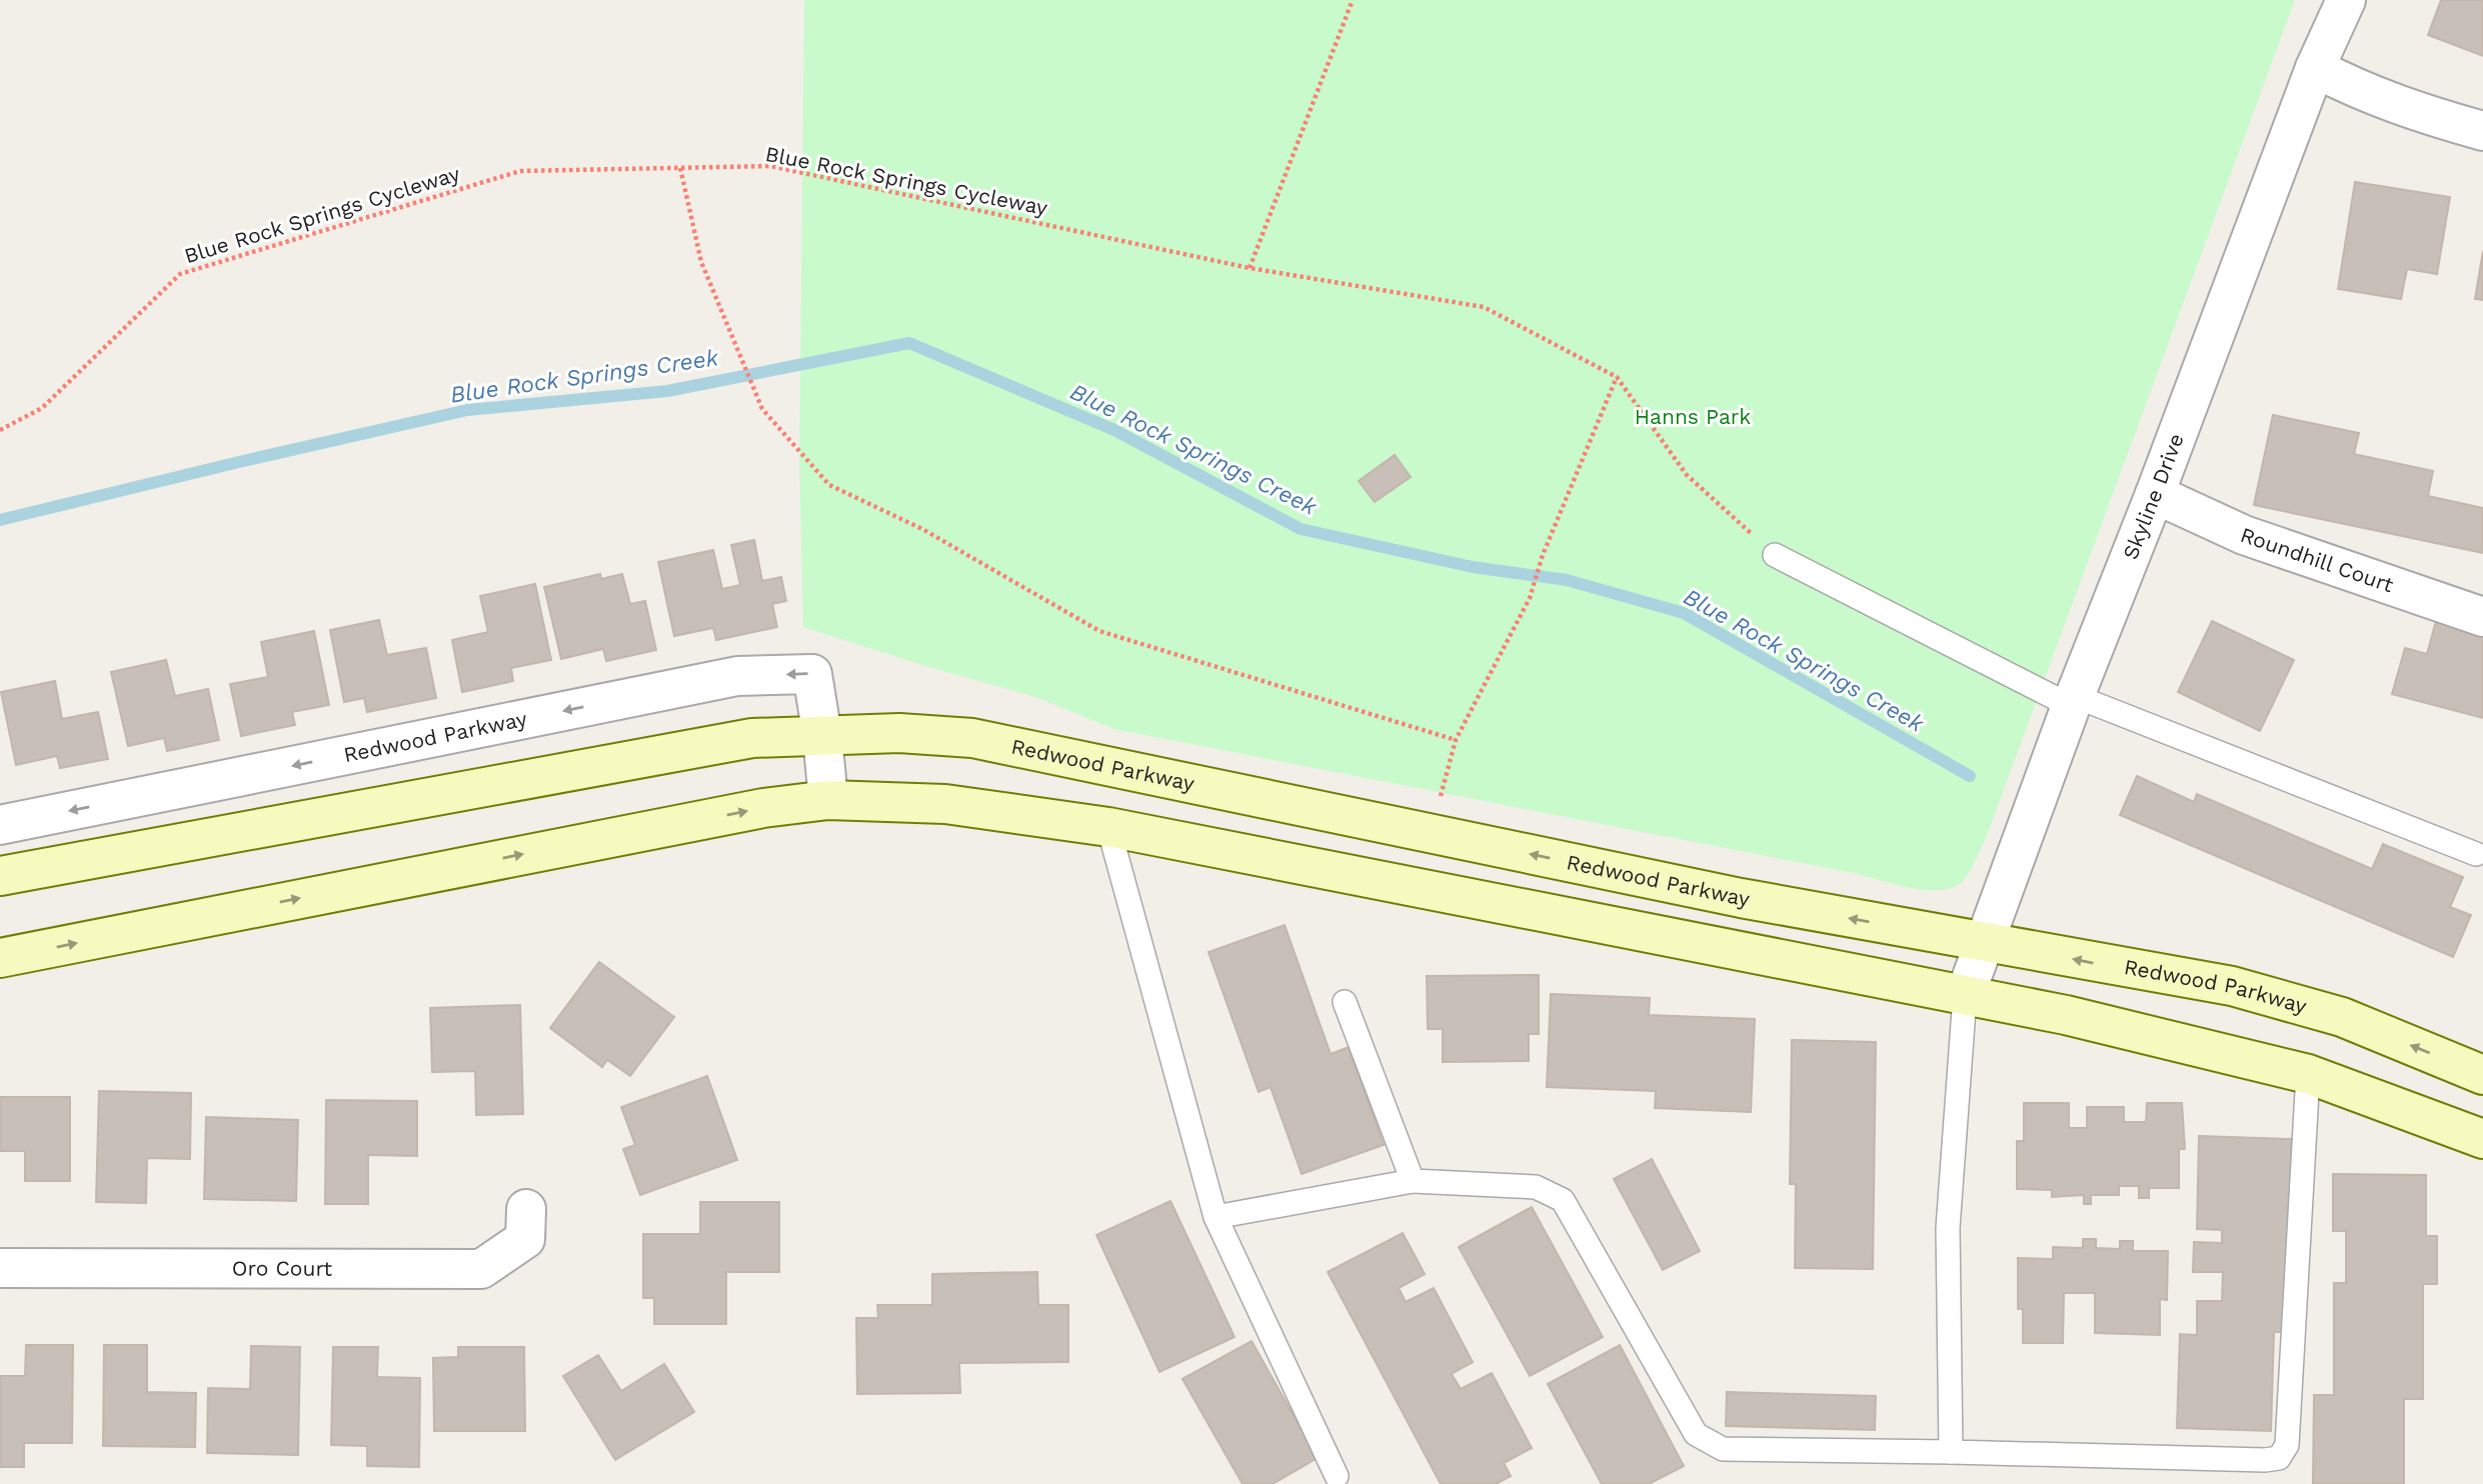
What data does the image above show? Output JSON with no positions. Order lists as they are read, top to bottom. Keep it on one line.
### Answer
{"streets":{"main road":["Redwood Parkway"],"street":["Skyline Drive","Roundhill Court","Oro Court"],"path":["Blue Rock Springs Cycleway"]},"crossings":[["Skyline Drive","Roundhill Court"],["Skyline Drive","Redwood Parkway"]],"water":["Blue Rock Springs Creek"],"parks":["Hanns Park"]}
